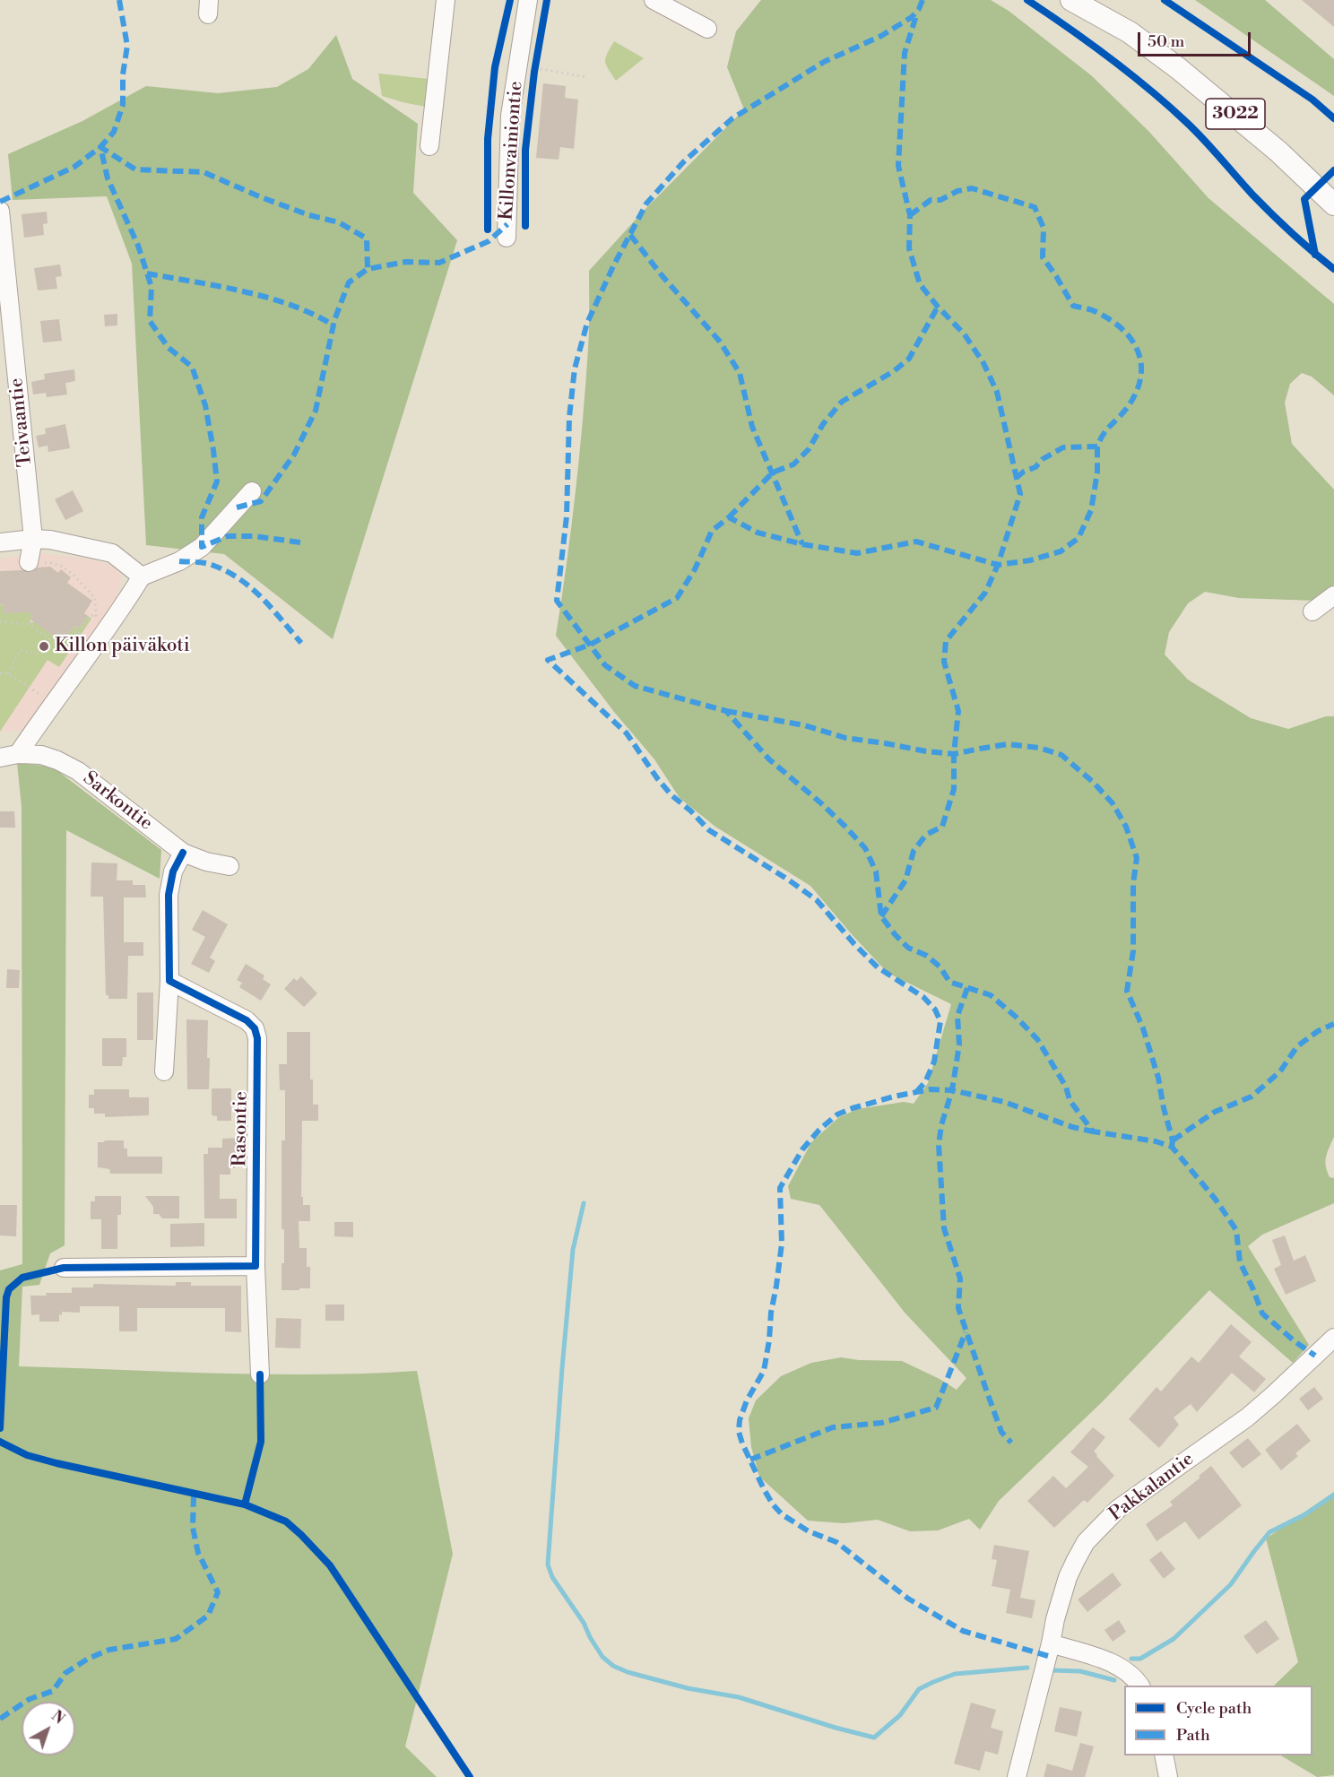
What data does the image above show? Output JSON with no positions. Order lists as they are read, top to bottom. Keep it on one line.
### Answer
{"streets":{"main road":["3022"],"street":["Killonvainiontie","Teivaantie","Sarkontie","Rasontie","Pakkalantie"]},"places":["Killon päiväkoti"],"legend":["Cycle path","Path"],"scale_bar":"50 m","north":"top right"}
